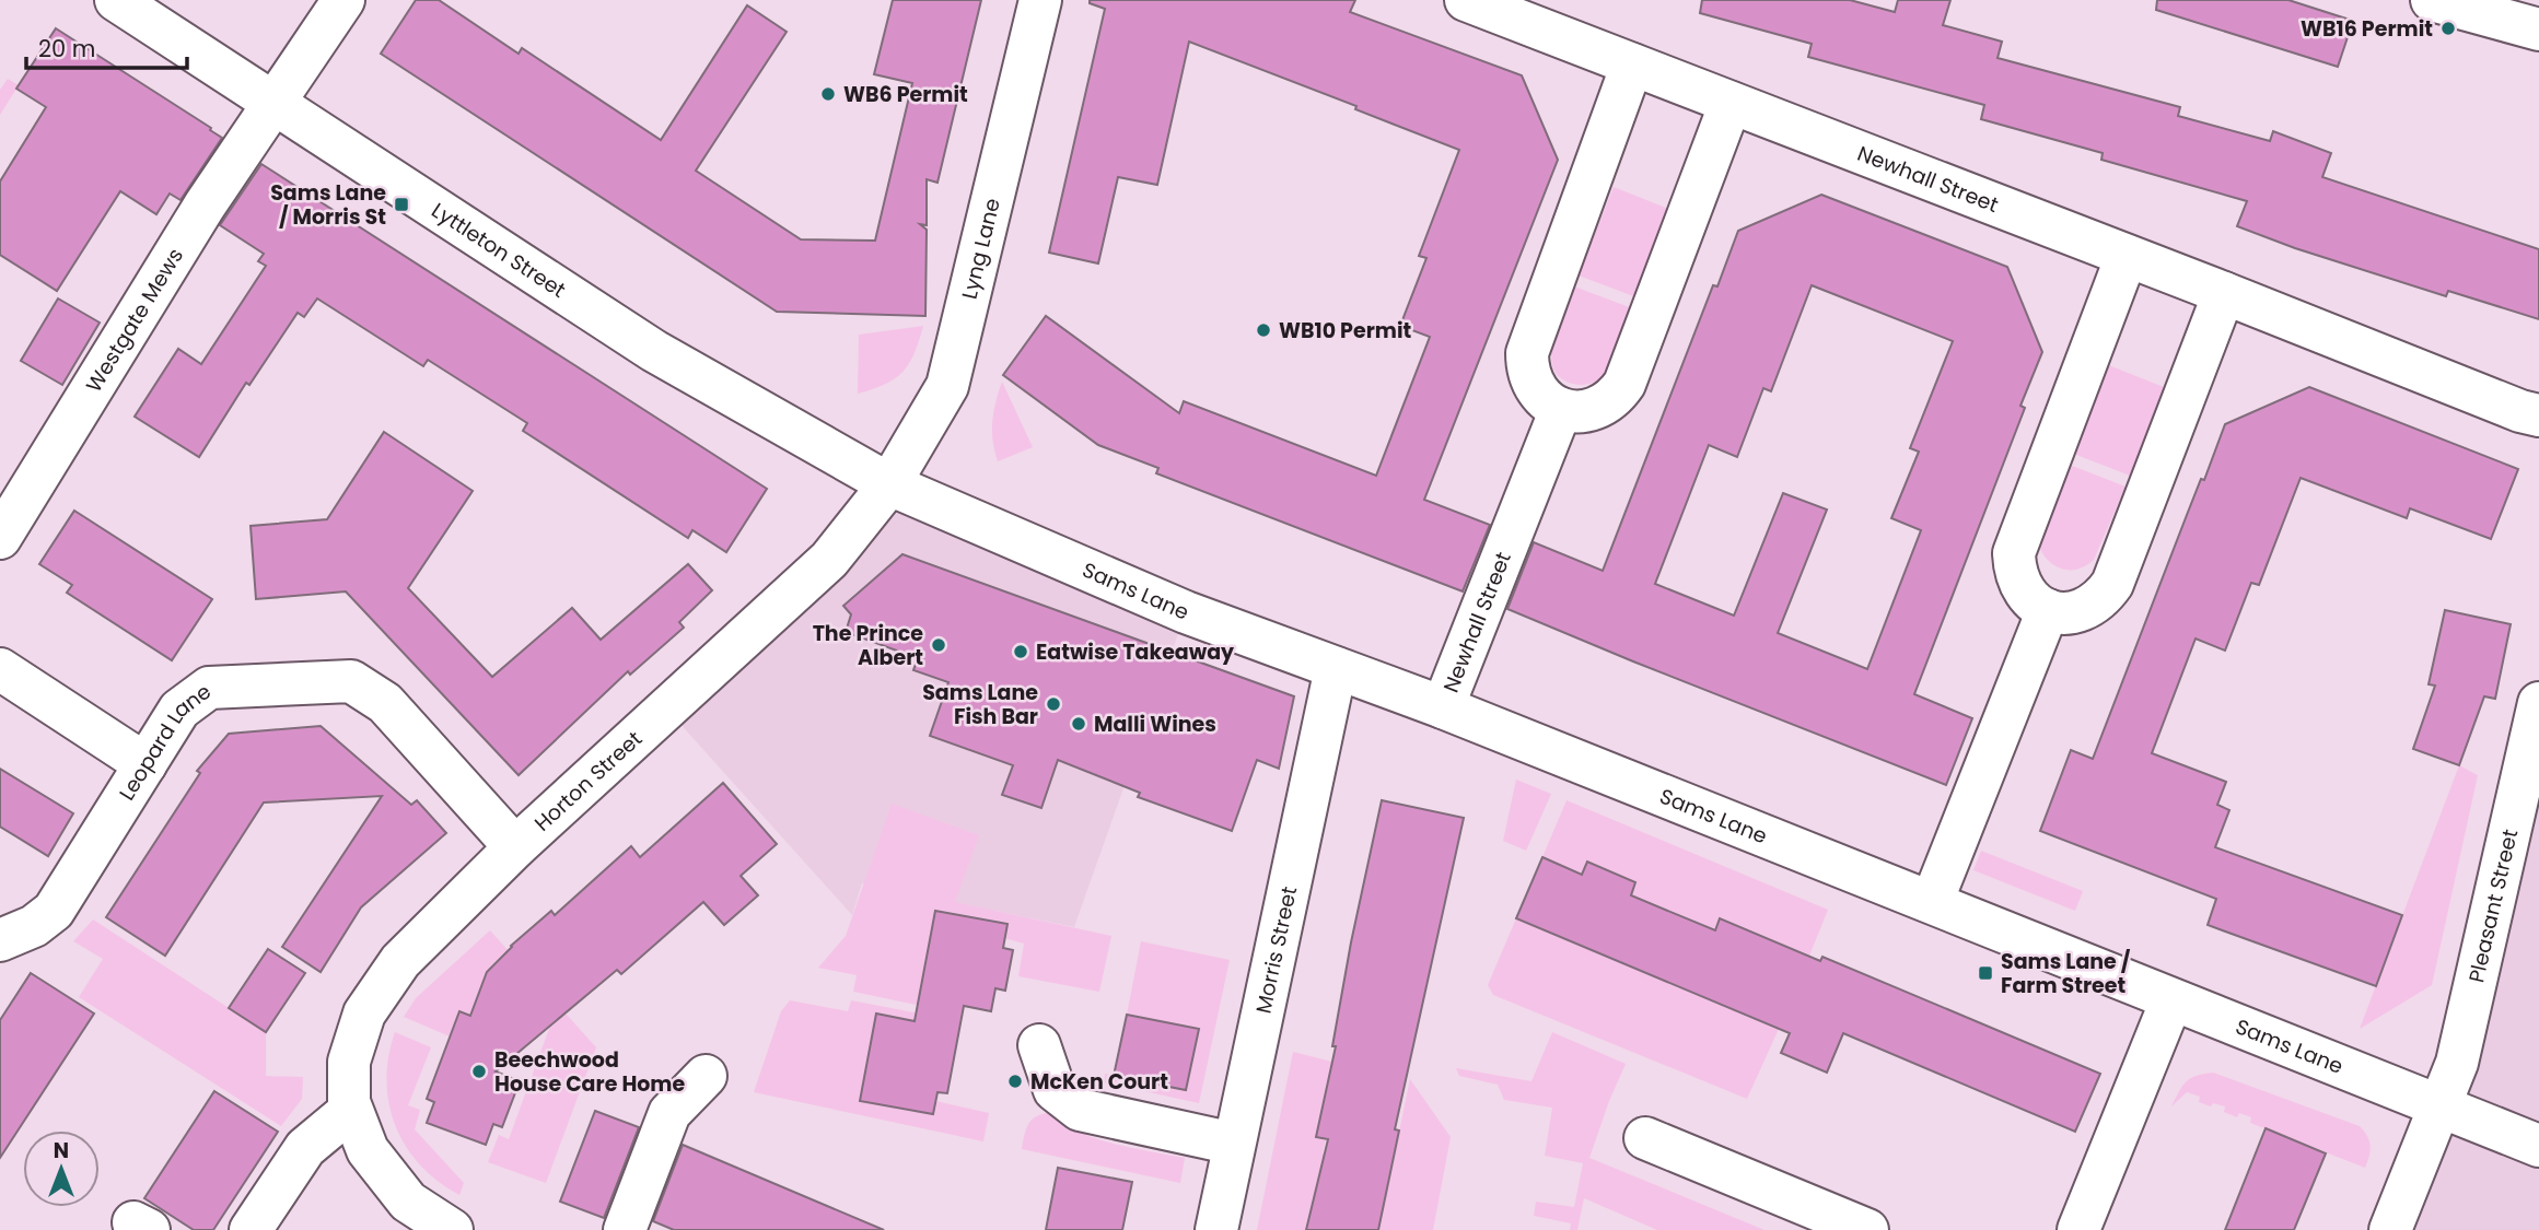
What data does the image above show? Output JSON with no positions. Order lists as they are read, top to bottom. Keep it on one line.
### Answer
{"streets":{"street":["Newhall Street","Lyng Lane","Lyttleton Street","Westgate Mews","Sams Lane","Leopard Lane","Horton Street","Pleasant Street","Morris Street"]},"crossings":[["Newhall Street","Sams Lane"],["Lyng Lane","Lyttleton Street"],["Lyng Lane","Sams Lane"],["Lyng Lane","Horton Street"],["Lyttleton Street","Westgate Mews"],["Lyttleton Street","Sams Lane"],["Lyttleton Street","Horton Street"],["Sams Lane","Horton Street"],["Sams Lane","Pleasant Street"],["Sams Lane","Morris Street"],["Leopard Lane","Horton Street"]],"places":{"other":["WB16 Permit","WB6 Permit","WB10 Permit","The Prince Albert","Eatwise Takeaway","Sams Lane Fish Bar","Malli Wines","Beechwood House Care Home","McKen Court"],"transit":["Sams Lane / Morris St","Sams Lane / Farm Street"]},"scale_bar":"20 m","north":"top"}
